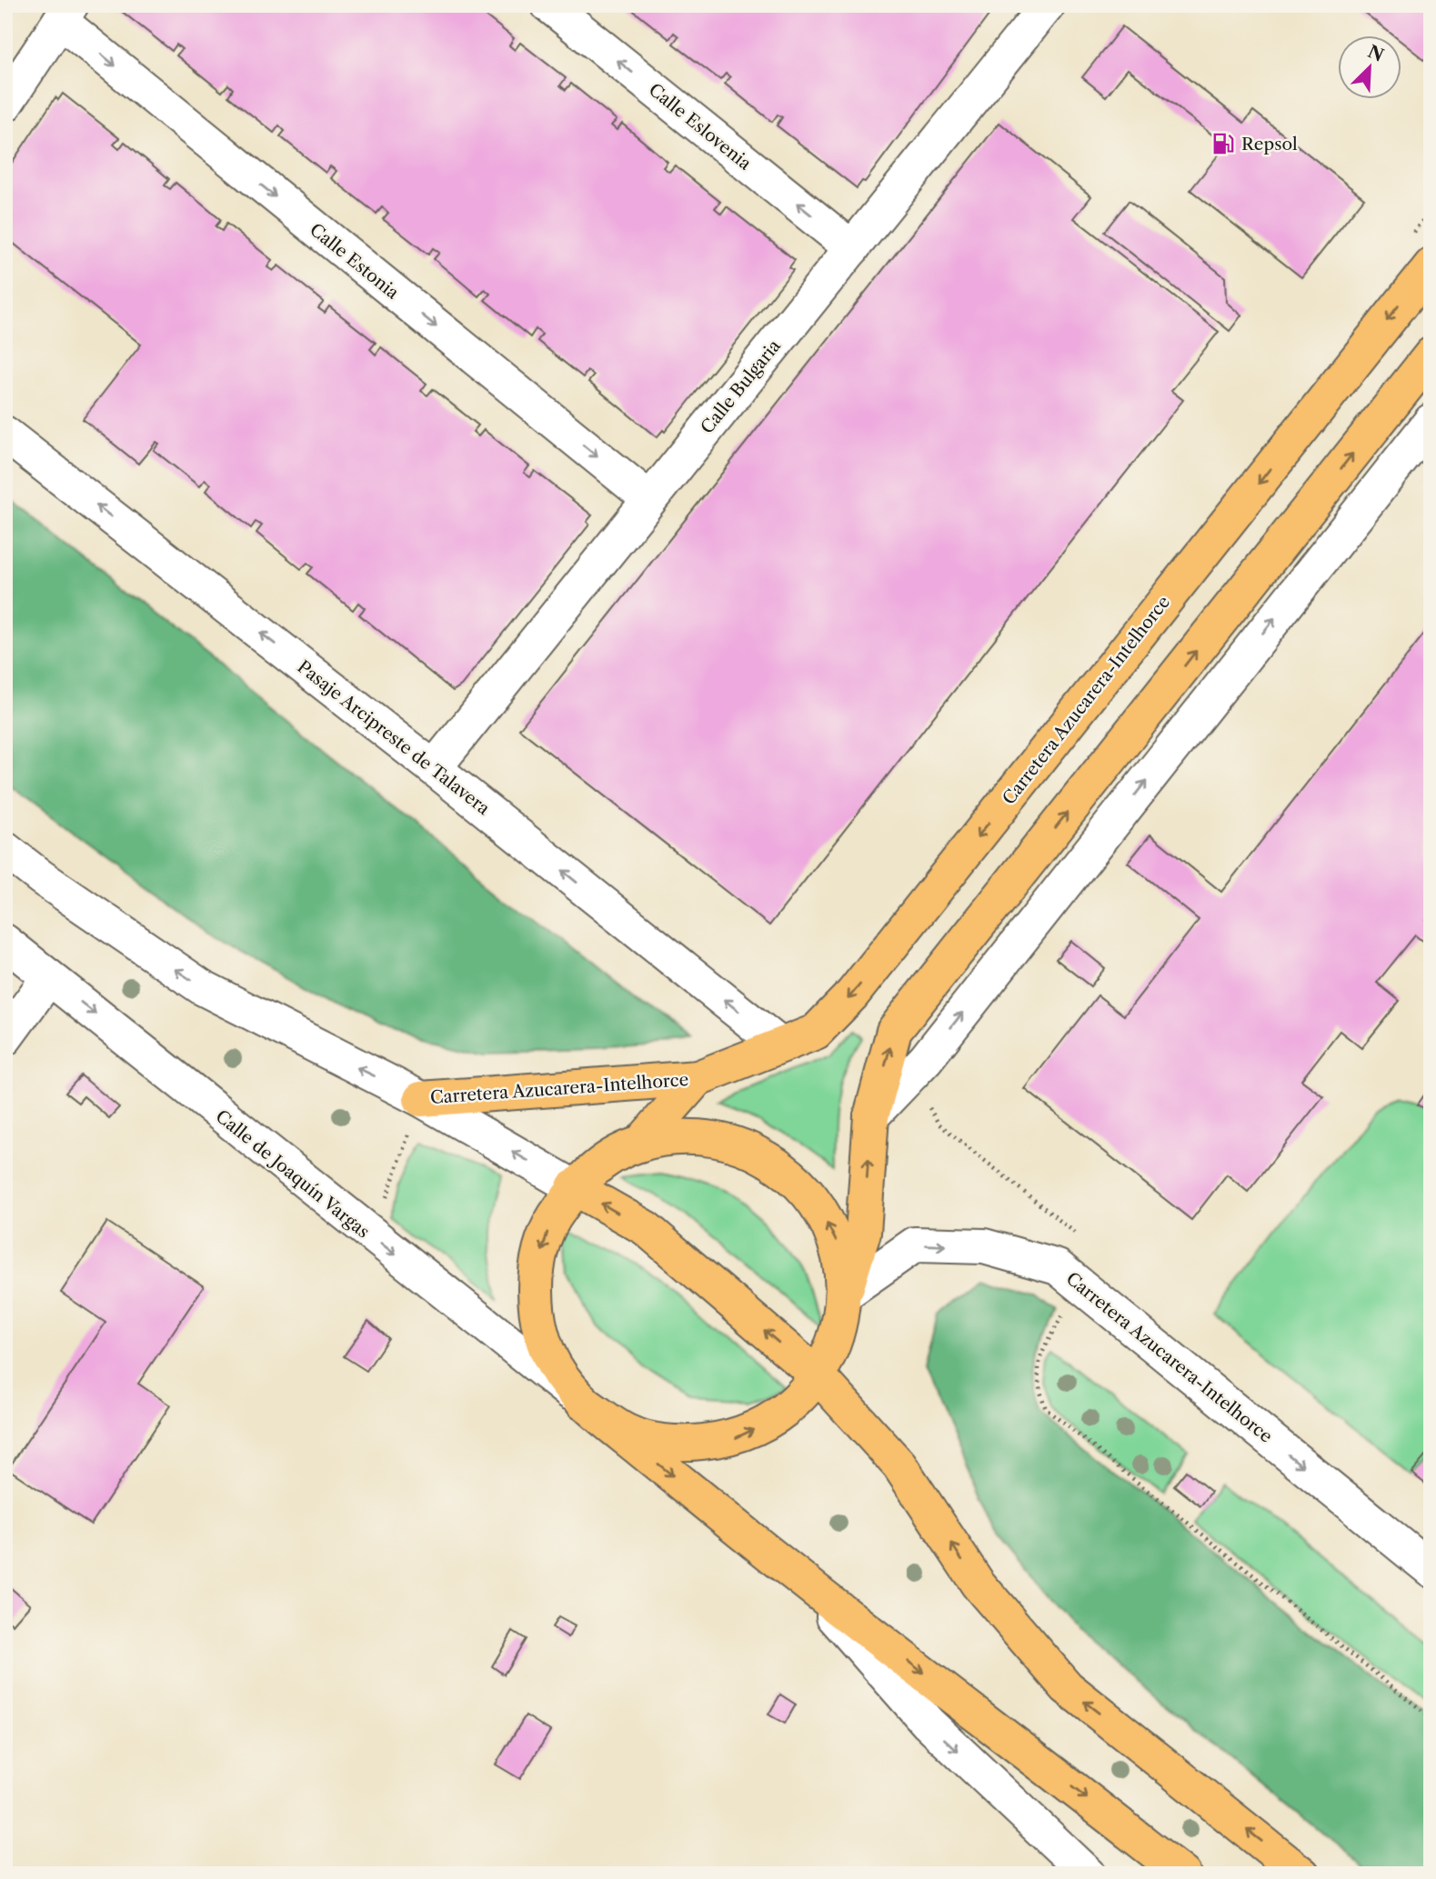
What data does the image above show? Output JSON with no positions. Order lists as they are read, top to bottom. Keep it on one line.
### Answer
{"streets":{"main road":["Carretera Azucarera-Intelhorce"],"street":["Calle Eslovenia","Calle Estonia","Calle Bulgaria","Pasaje Arcipreste de Talavera","Calle de Joaquín Vargas"]},"crossings":[["Calle Eslovenia","Calle Bulgaria"],["Calle Estonia","Calle Bulgaria"],["Calle Bulgaria","Pasaje Arcipreste de Talavera"],["Carretera Azucarera-Intelhorce","Pasaje Arcipreste de Talavera"],["Carretera Azucarera-Intelhorce","Calle de Joaquín Vargas"]],"one_way":["Calle Eslovenia","Calle Estonia"],"places":{"fuel station":["Repsol"]},"north":"top right"}
